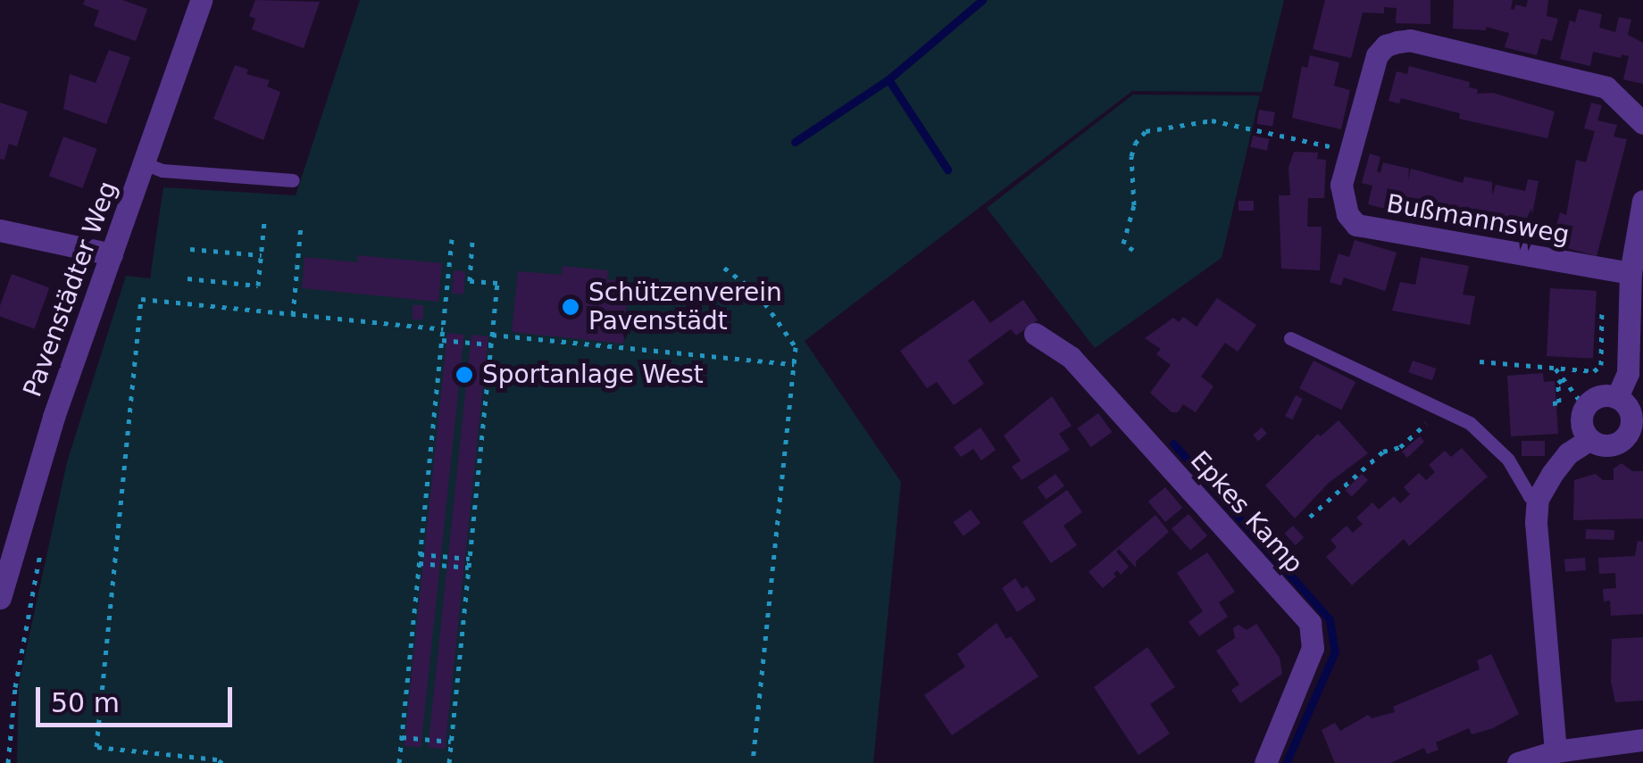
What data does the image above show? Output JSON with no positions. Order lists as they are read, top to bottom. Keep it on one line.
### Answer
{"streets":{"street":["Bußmannsweg","Pavenstädter Weg","Epkes Kamp"]},"places":["Schützenverein Pavenstädt","Sportanlage West"],"scale_bar":"50 m"}
